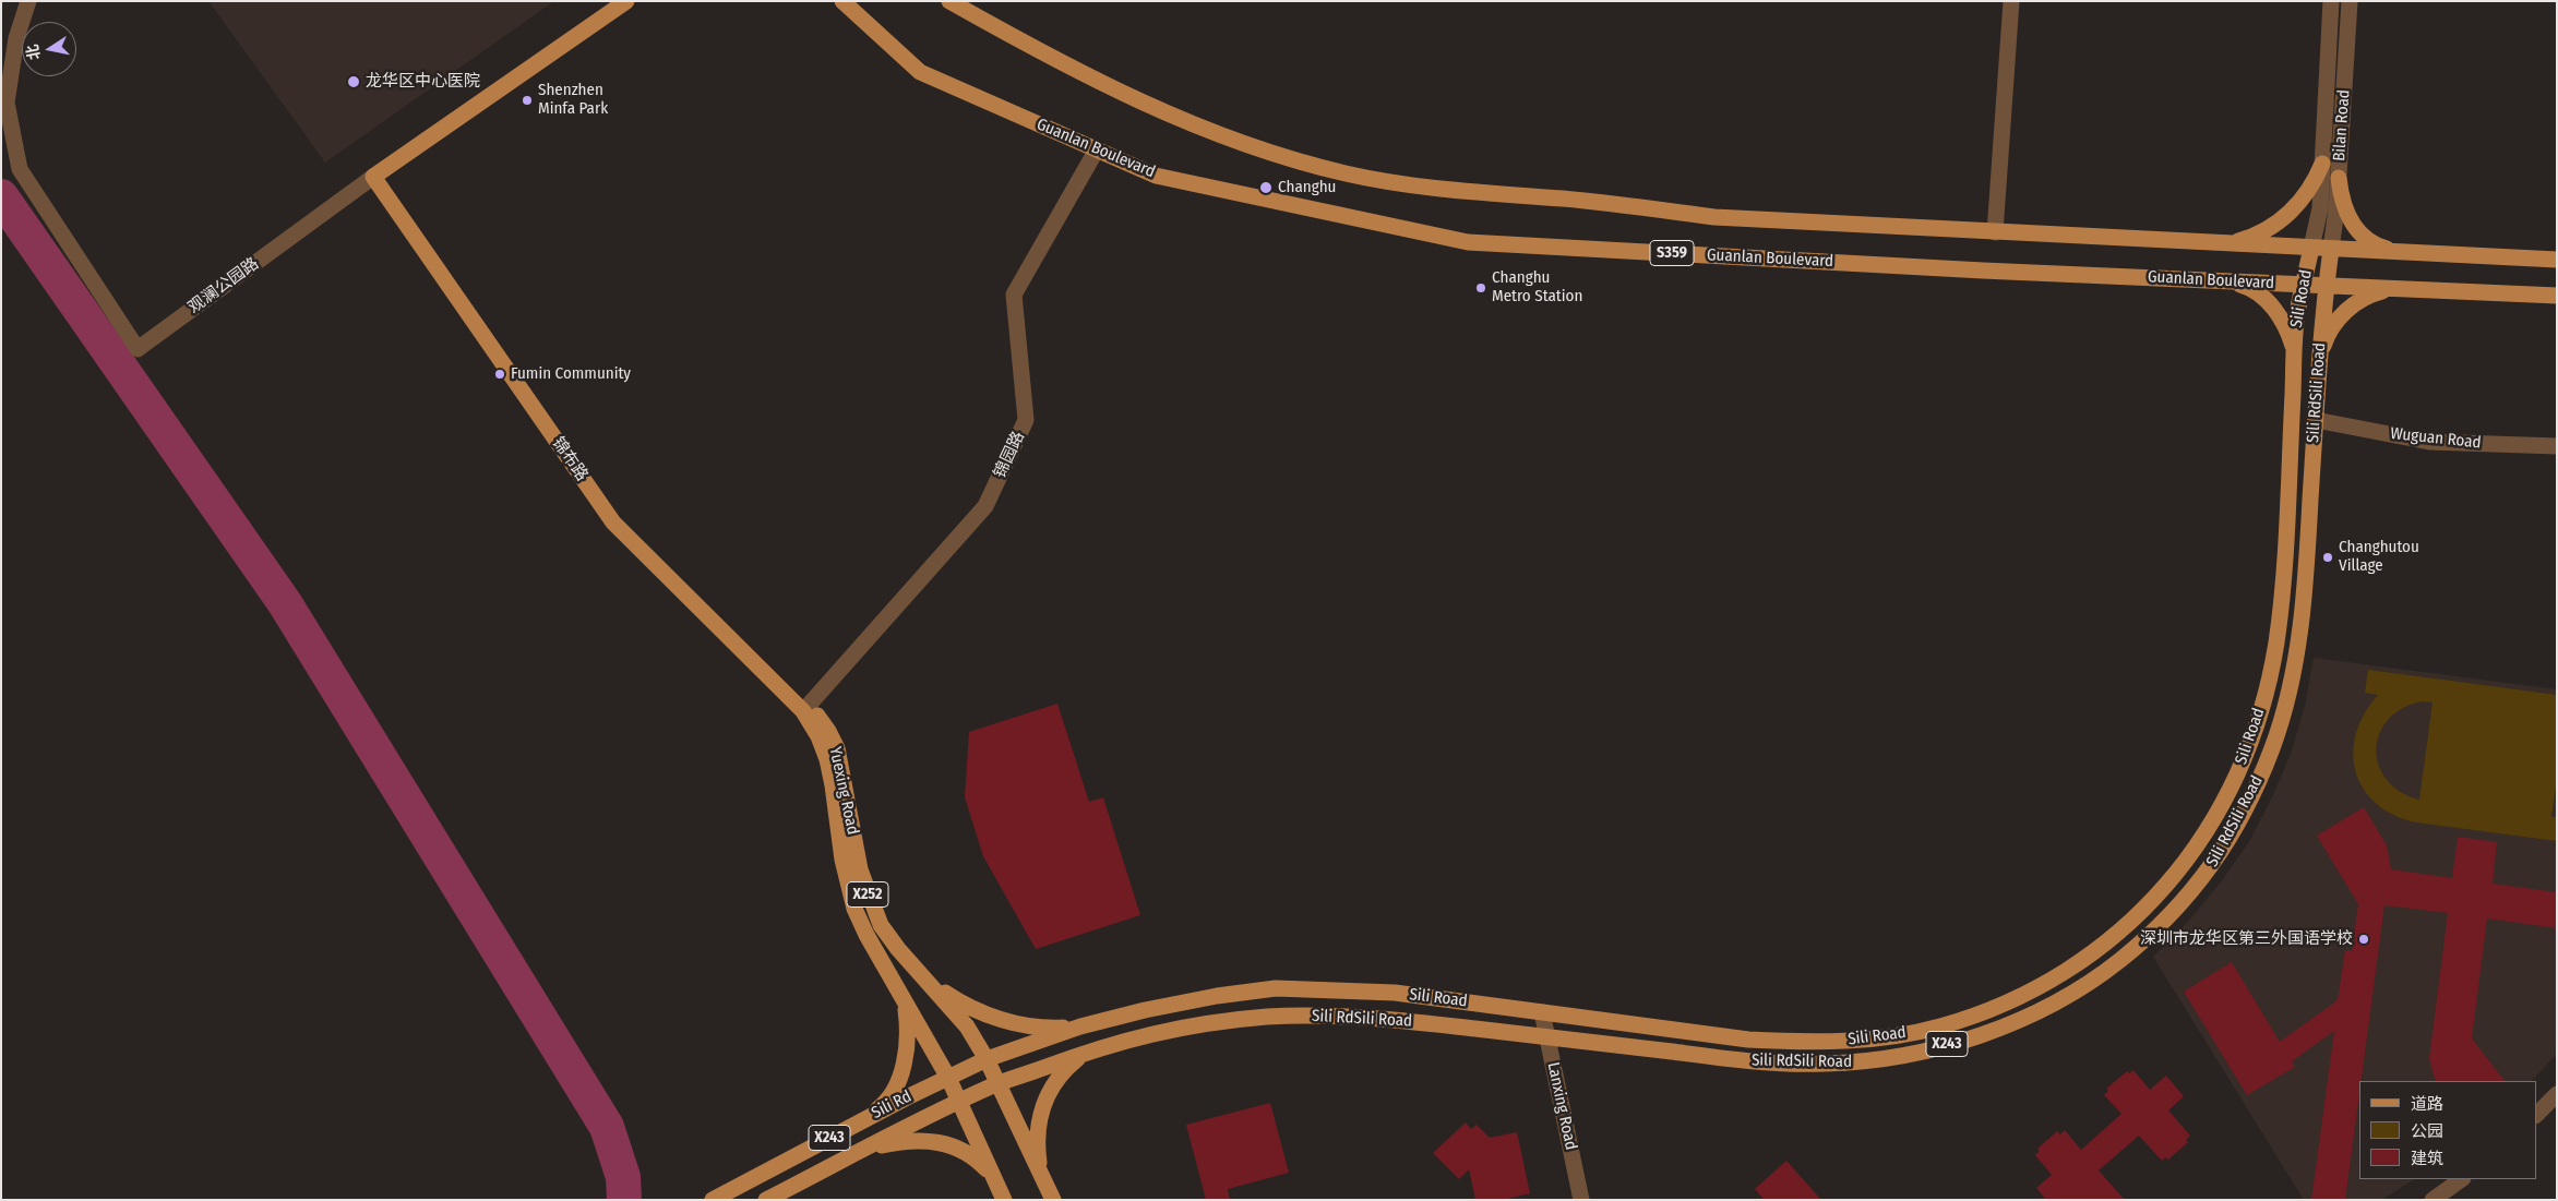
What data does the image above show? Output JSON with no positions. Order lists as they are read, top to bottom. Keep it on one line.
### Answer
{"streets":{"main road":["Guanlan Boulevard","S359","观澜公园路","Sili Road","Sili RdSili Road","锦布路","Yuexing Road","X252","X243","Sili Rd"],"street":["Bilan Road","Wuguan Road","锦园路","Lanxing Road"]},"crossings":[["Bilan Road","Sili Road"],["Bilan Road","Sili RdSili Road"],["Guanlan Boulevard","Sili Road"],["Guanlan Boulevard","Sili RdSili Road"],["Guanlan Boulevard","锦园路"],["观澜公园路","锦布路"],["Sili Road","Yuexing Road"],["Sili Road","Sili Rd"],["Sili Road","Lanxing Road"],["Sili RdSili Road","Wuguan Road"],["Sili RdSili Road","Yuexing Road"],["Sili RdSili Road","Sili Rd"],["Sili RdSili Road","Lanxing Road"],["锦园路","锦布路"],["锦园路","Yuexing Road"],["锦布路","Yuexing Road"],["Yuexing Road","Sili Rd"]],"places":["龙华区中心医院","Shenzhen Minfa Park","Changhu","Changhu Metro Station","Fumin Community","Changhutou Village","深圳市龙华区第三外国语学校"],"legend":["道路","公园","建筑"],"north":"left"}
